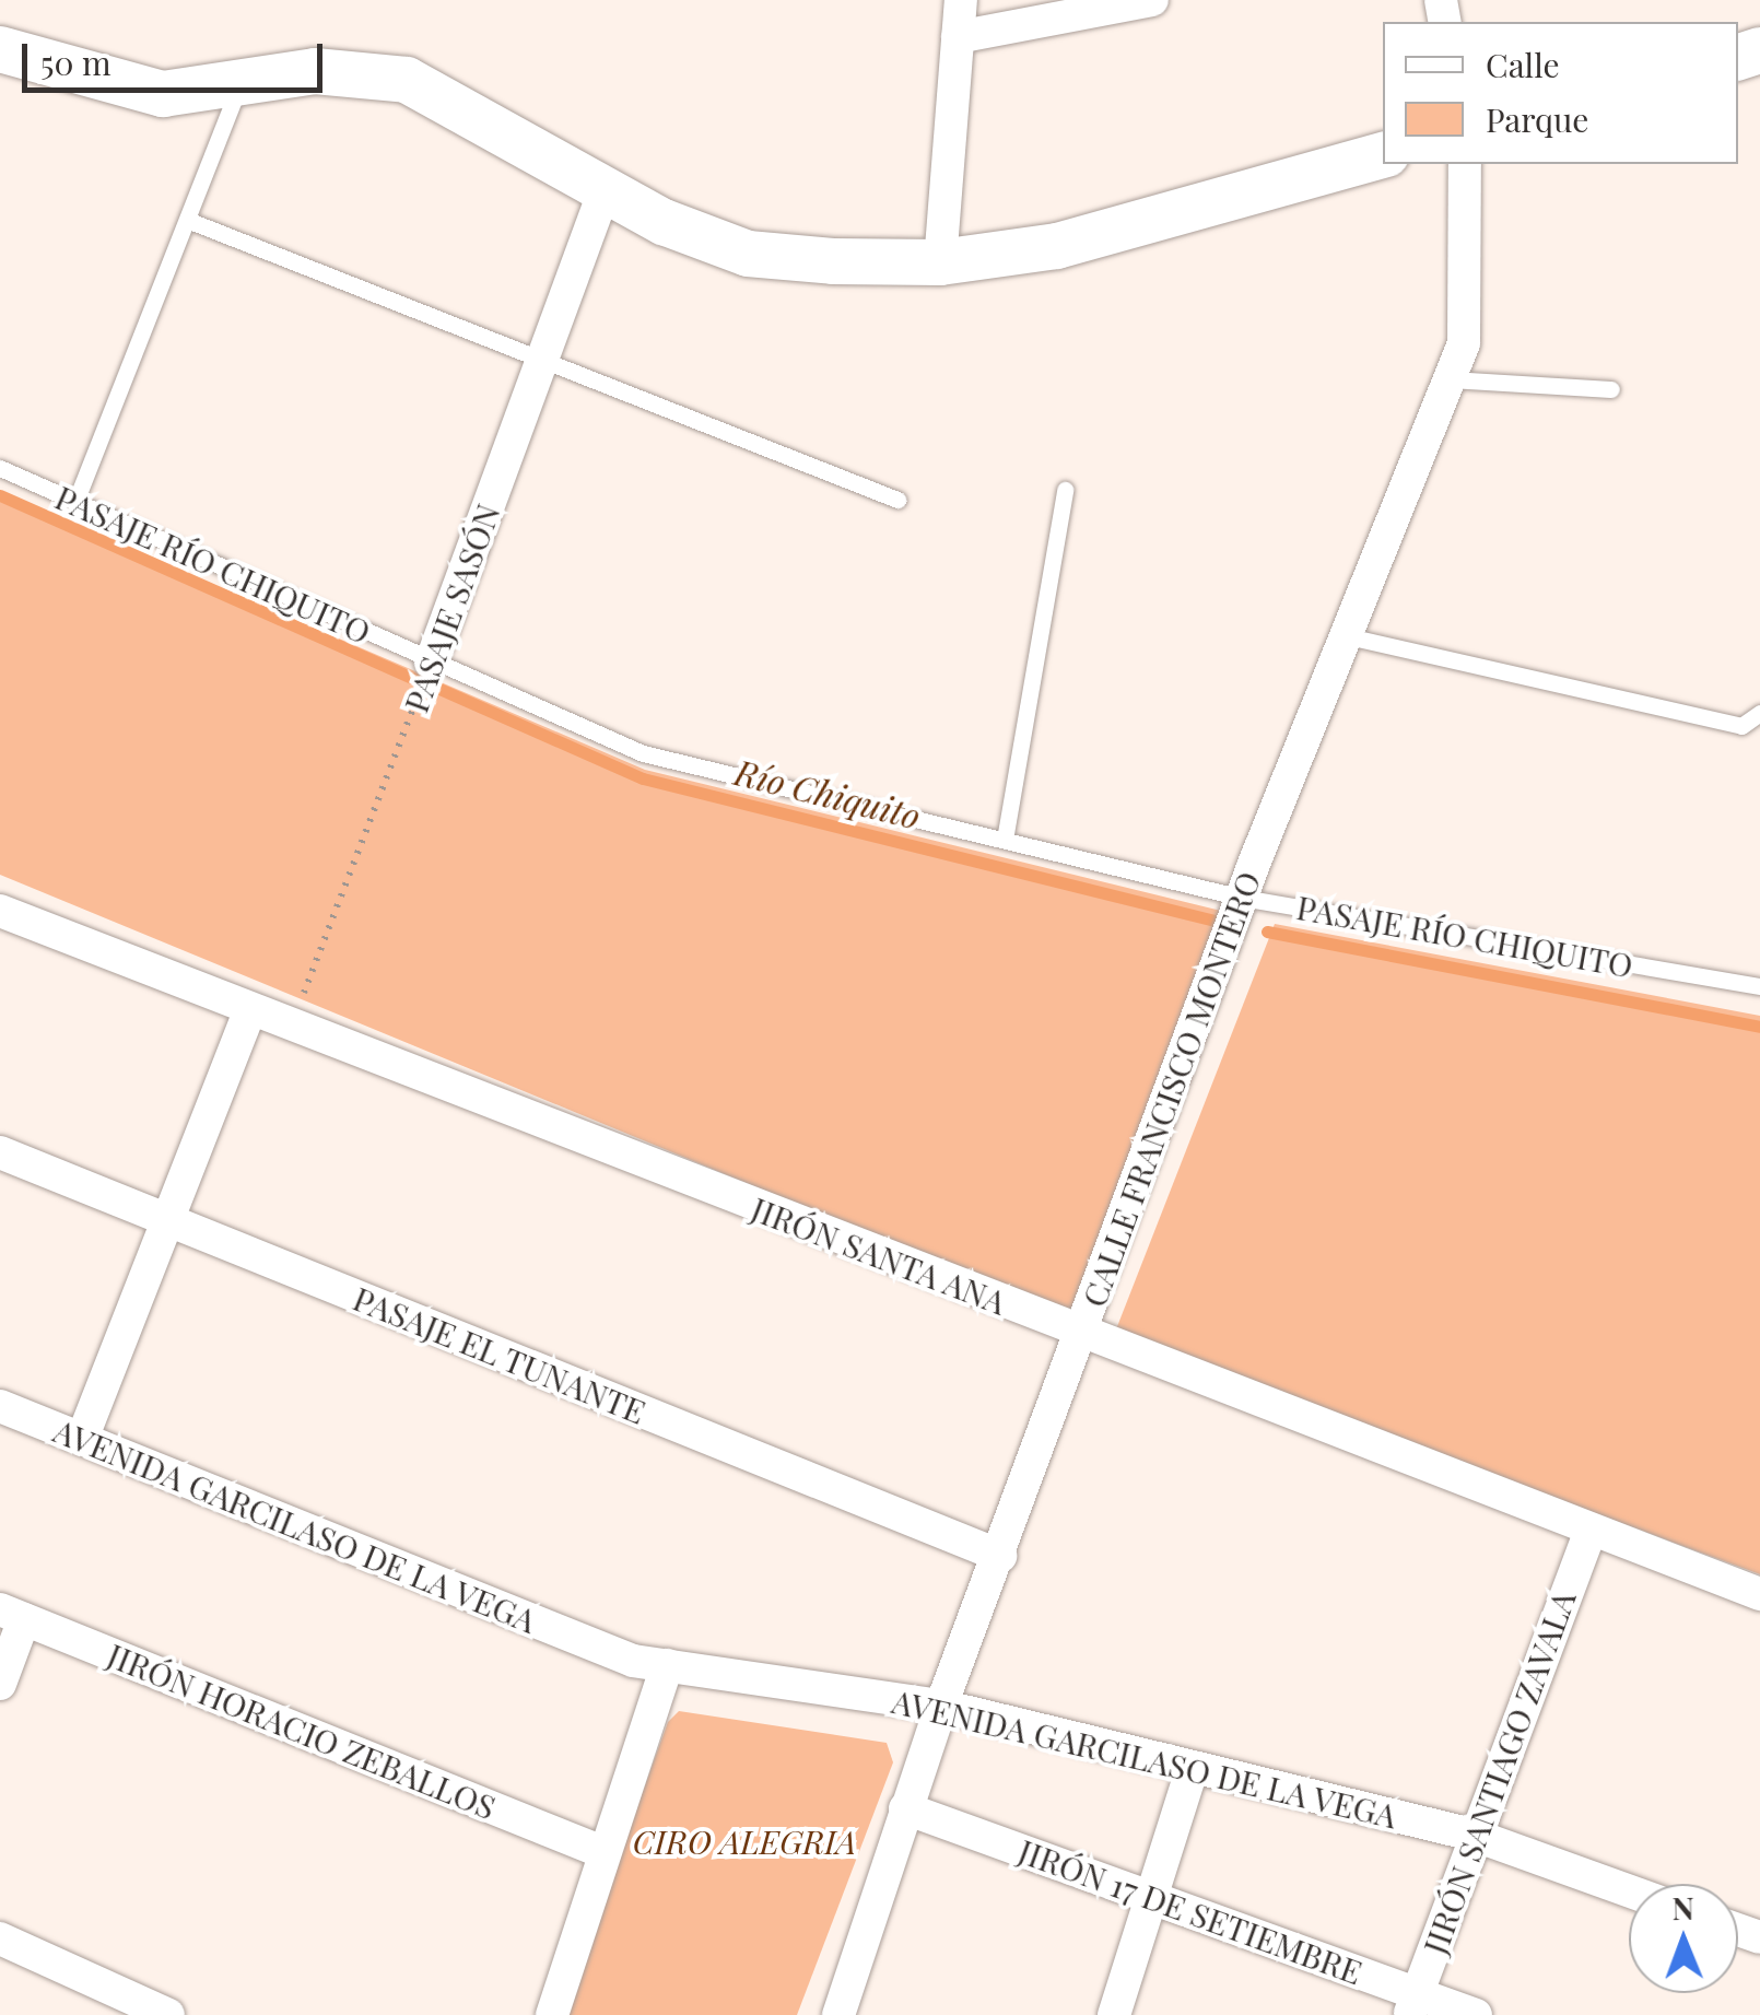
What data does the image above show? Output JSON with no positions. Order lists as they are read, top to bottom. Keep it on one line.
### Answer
{"streets":{"street":["PASAJE SASÓN","CALLE FRANCISCO MONTERO","JIRÓN SANTA ANA","PASAJE EL TUNANTE","AVENIDA GARCILASO DE LA VEGA","JIRÓN HORACIO ZEBALLOS","JIRÓN SANTIAGO ZAVALA","JIRÓN 17 DE SETIEMBRE"],"lane":["PASAJE RÍO CHIQUITO"]},"crossings":[["PASAJE RÍO CHIQUITO","PASAJE SASÓN"],["PASAJE RÍO CHIQUITO","CALLE FRANCISCO MONTERO"],["PASAJE SASÓN","JIRÓN SANTA ANA"],["CALLE FRANCISCO MONTERO","JIRÓN SANTA ANA"],["CALLE FRANCISCO MONTERO","PASAJE EL TUNANTE"],["CALLE FRANCISCO MONTERO","AVENIDA GARCILASO DE LA VEGA"],["CALLE FRANCISCO MONTERO","JIRÓN 17 DE SETIEMBRE"],["JIRÓN SANTA ANA","JIRÓN SANTIAGO ZAVALA"],["AVENIDA GARCILASO DE LA VEGA","JIRÓN SANTIAGO ZAVALA"],["JIRÓN SANTIAGO ZAVALA","JIRÓN 17 DE SETIEMBRE"]],"water":["Río Chiquito"],"parks":["CIRO ALEGRIA"],"legend":["Calle","Parque"],"scale_bar":"50 m","north":"top"}
